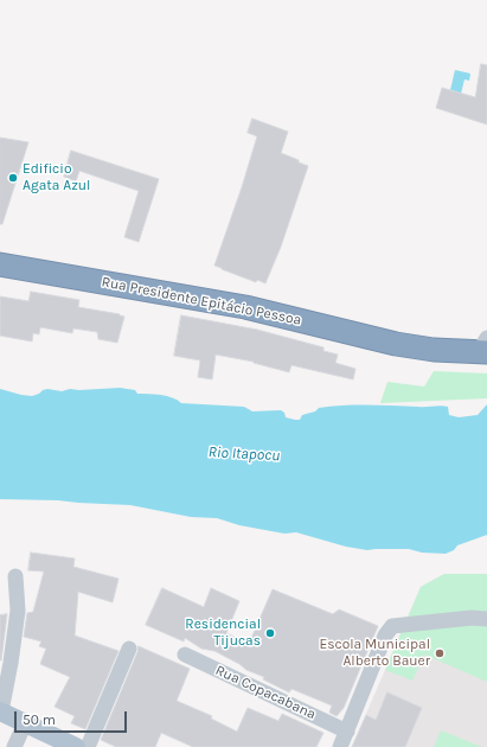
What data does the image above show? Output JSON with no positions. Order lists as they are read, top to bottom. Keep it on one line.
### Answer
{"streets":{"highway":["Rua Presidente Epitácio Pessoa"],"street":["Rua Copacabana"]},"water":["Rio Itapocu"],"places":["Edificio Agata Azul","Residencial Tijucas","Escola Municipal Alberto Bauer"],"scale_bar":"50 m"}
